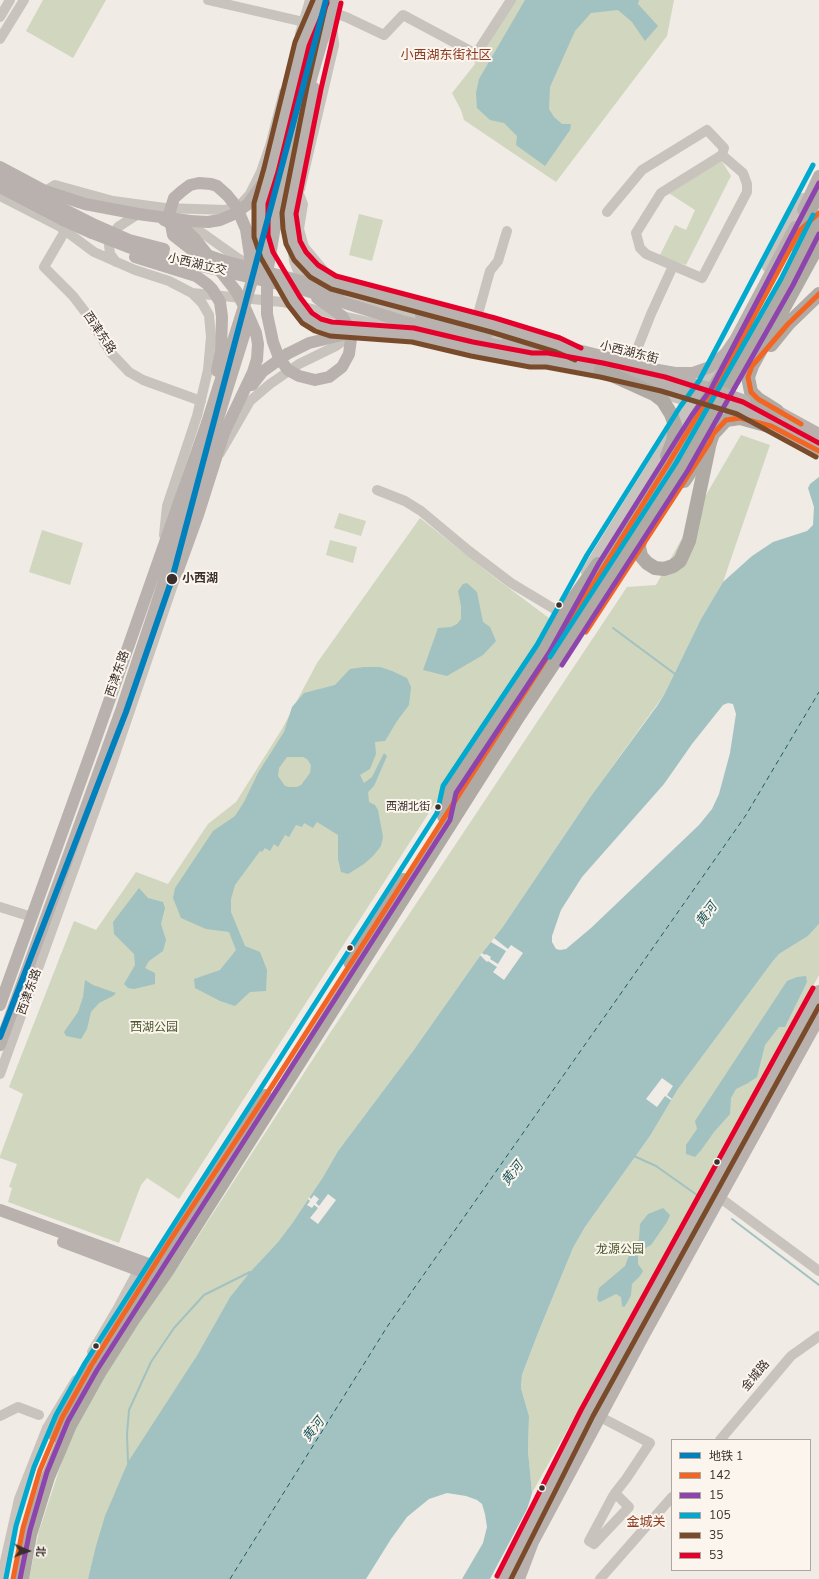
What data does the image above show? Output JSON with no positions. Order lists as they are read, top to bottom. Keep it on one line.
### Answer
{"streets":{"main road":["小西湖立交","西津东路"],"street":["小西湖东街","金城路"]},"crossings":[["小西湖立交","小西湖东街"]],"districts":["小西湖东街社区","金城关"],"water":["黄河"],"parks":["西湖公园","龙源公园"],"places":["小西湖","西湖北街"],"lines":["metro line 1","transit line 35","transit line 53","transit line 105","transit line 15","transit line 142"],"legend":["地铁 1","142","15","105","35","53"],"north":"right"}
